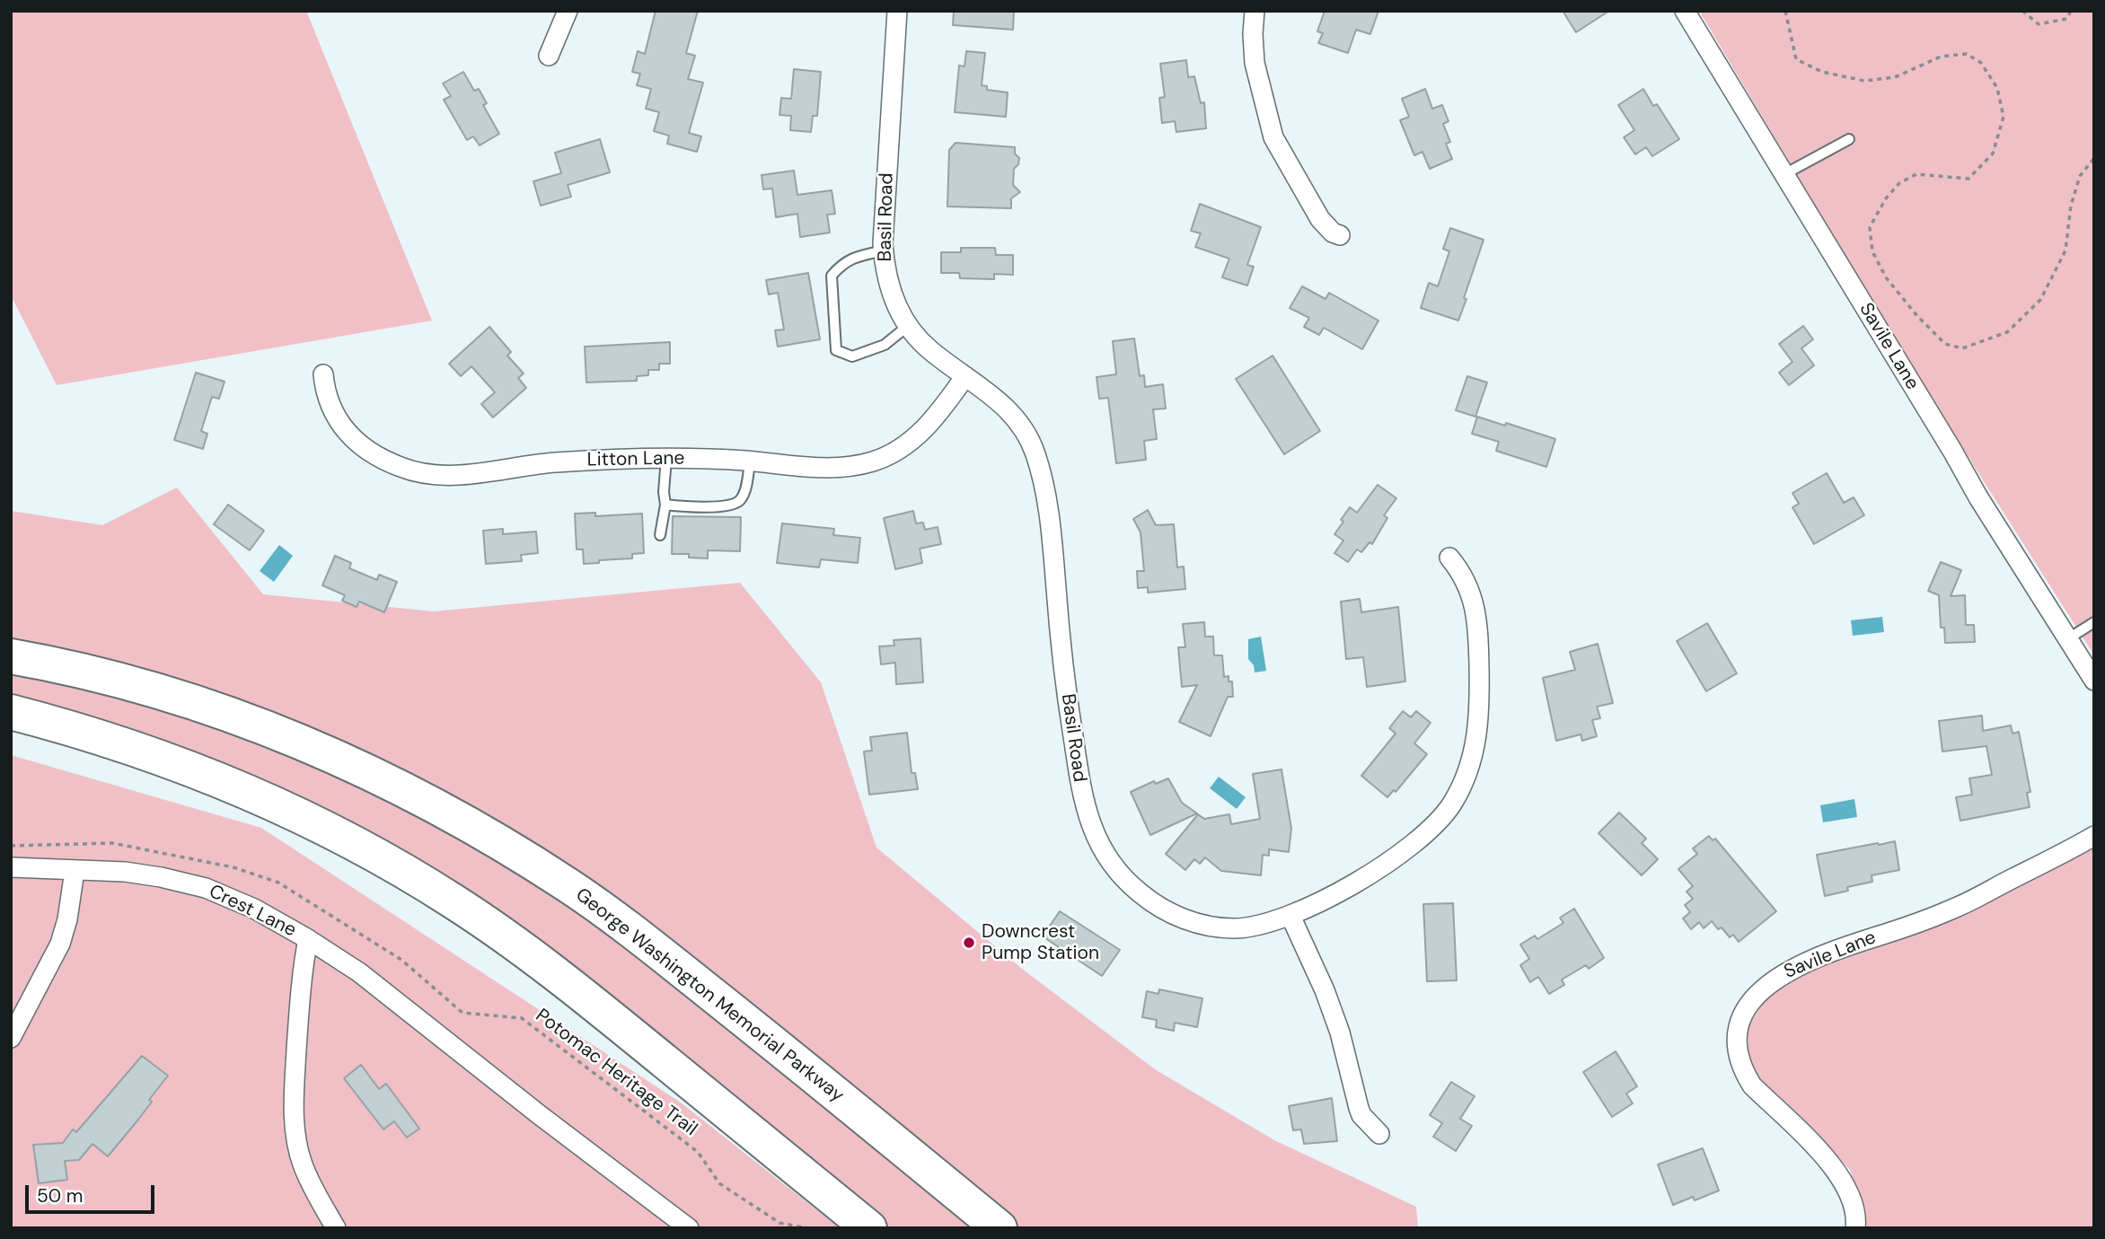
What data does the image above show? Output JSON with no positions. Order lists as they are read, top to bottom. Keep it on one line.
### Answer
{"streets":{"highway":["George Washington Memorial Parkway"],"street":["Basil Road","Savile Lane","Litton Lane","Crest Lane"],"path":["Potomac Heritage Trail"]},"crossings":[["Basil Road","Litton Lane"]],"places":["Downcrest Pump Station"],"scale_bar":"50 m"}
